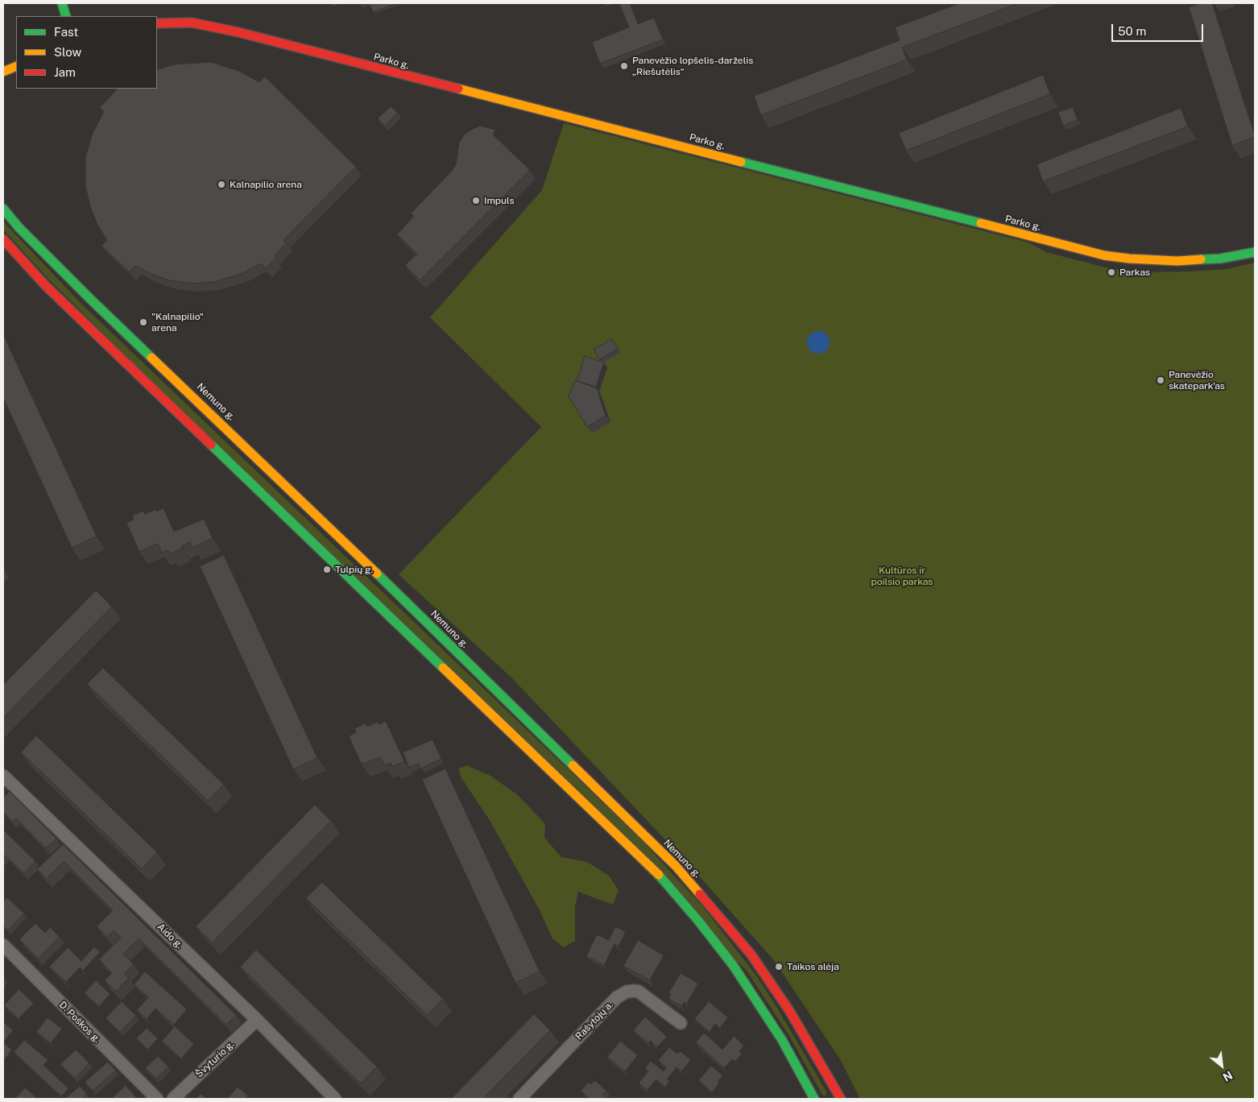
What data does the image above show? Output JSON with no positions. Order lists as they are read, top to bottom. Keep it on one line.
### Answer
{"streets":{"main road":["Parko g.","Nemuno g."],"street":["Aido g.","Rašytojų a.","D. Poškos g.","Švyturio g."]},"crossings":[["Aido g.","Švyturio g."]],"parks":["Kultūros ir poilsio parkas"],"places":["Panevėžio lopšelis-darželis „Riešutėlis“","Kalnapilio arena","Impuls","Parkas","\"Kalnapilio\" arena","Panevėžio skatepark'as","Tulpių g.","Taikos alėja"],"legend":["Fast","Slow","Jam"],"scale_bar":"50 m","north":"bottom right"}
